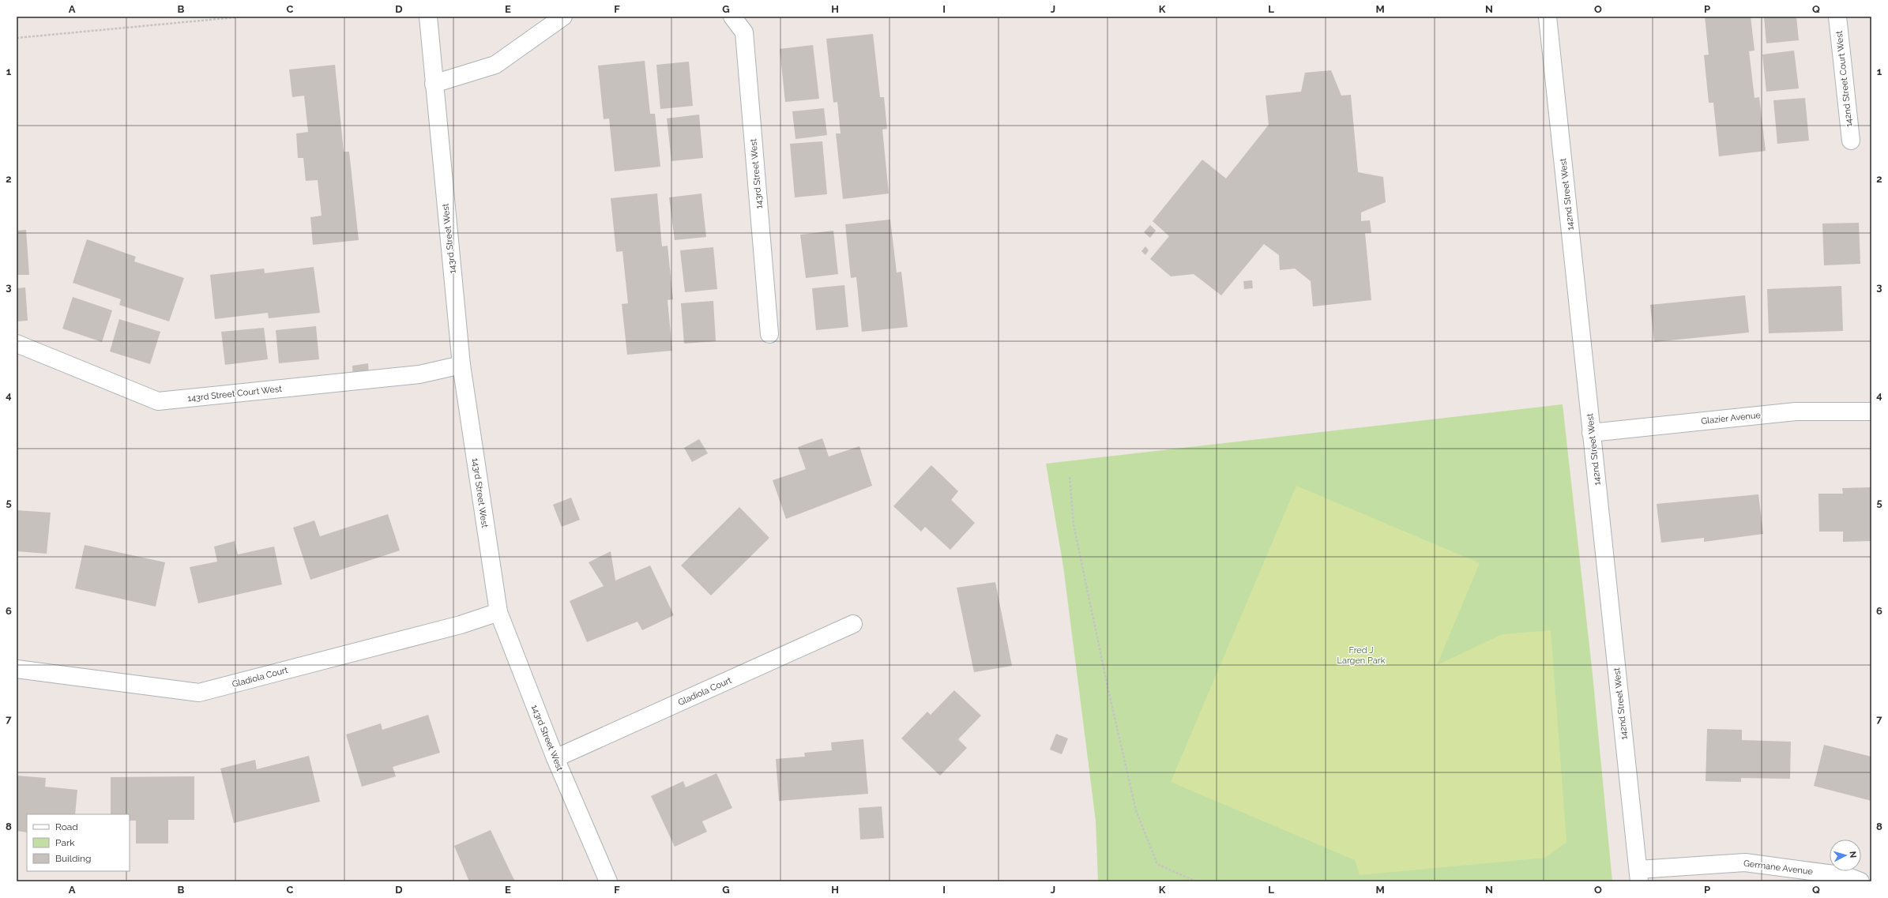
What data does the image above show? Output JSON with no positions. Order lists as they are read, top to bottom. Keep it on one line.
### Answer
{"streets":{"street":["142nd Street Court West","143rd Street West","142nd Street West","143rd Street Court West","Glazier Avenue","Gladiola Court","Germane Avenue"]},"crossings":[["143rd Street West","143rd Street Court West"],["143rd Street West","Gladiola Court"],["142nd Street West","Glazier Avenue"],["142nd Street West","Germane Avenue"]],"parks":["Fred J Largen Park"],"legend":["Road","Park","Building"],"north":"right","grid":{"columns":["A","B","C","D","E","F","G","H","I","J","K","L","M","N","O","P","Q"],"rows":["1","2","3","4","5","6","7","8"]}}
